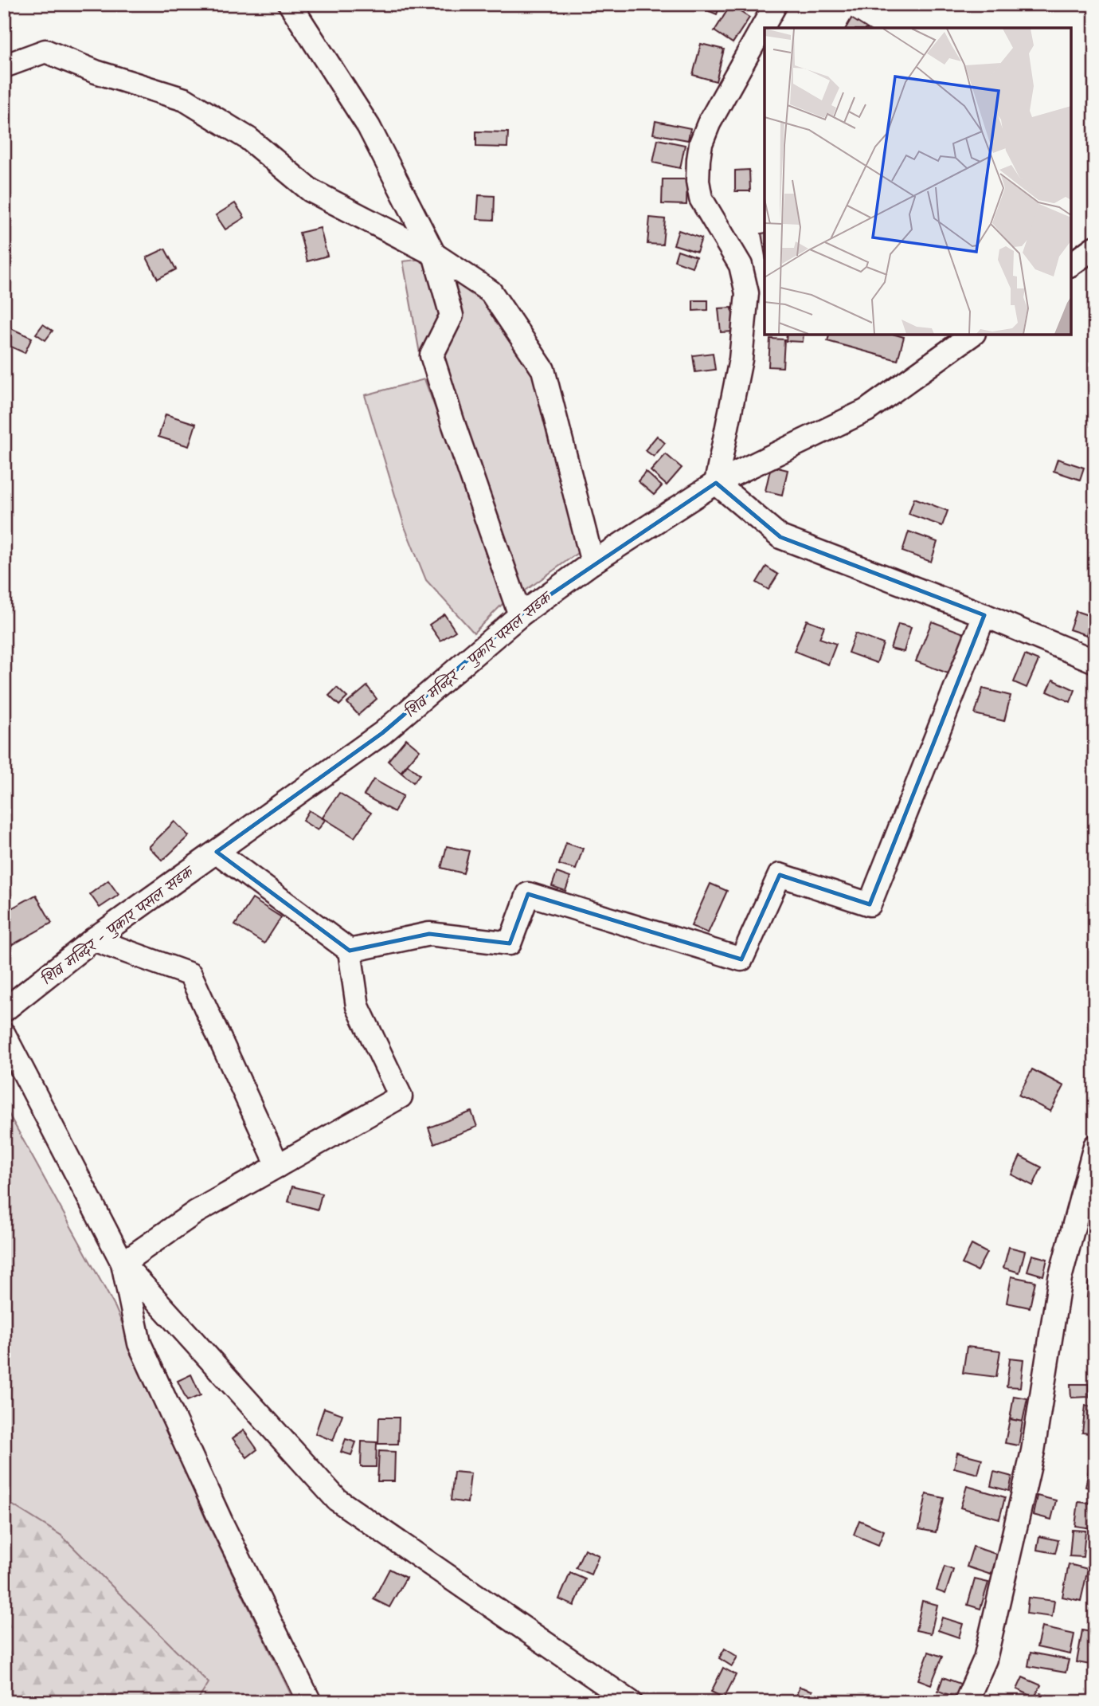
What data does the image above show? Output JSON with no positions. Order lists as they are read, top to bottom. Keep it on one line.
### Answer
{"streets":{"street":["शिव मन्दिर - पुकार पसल सडक"]}}
